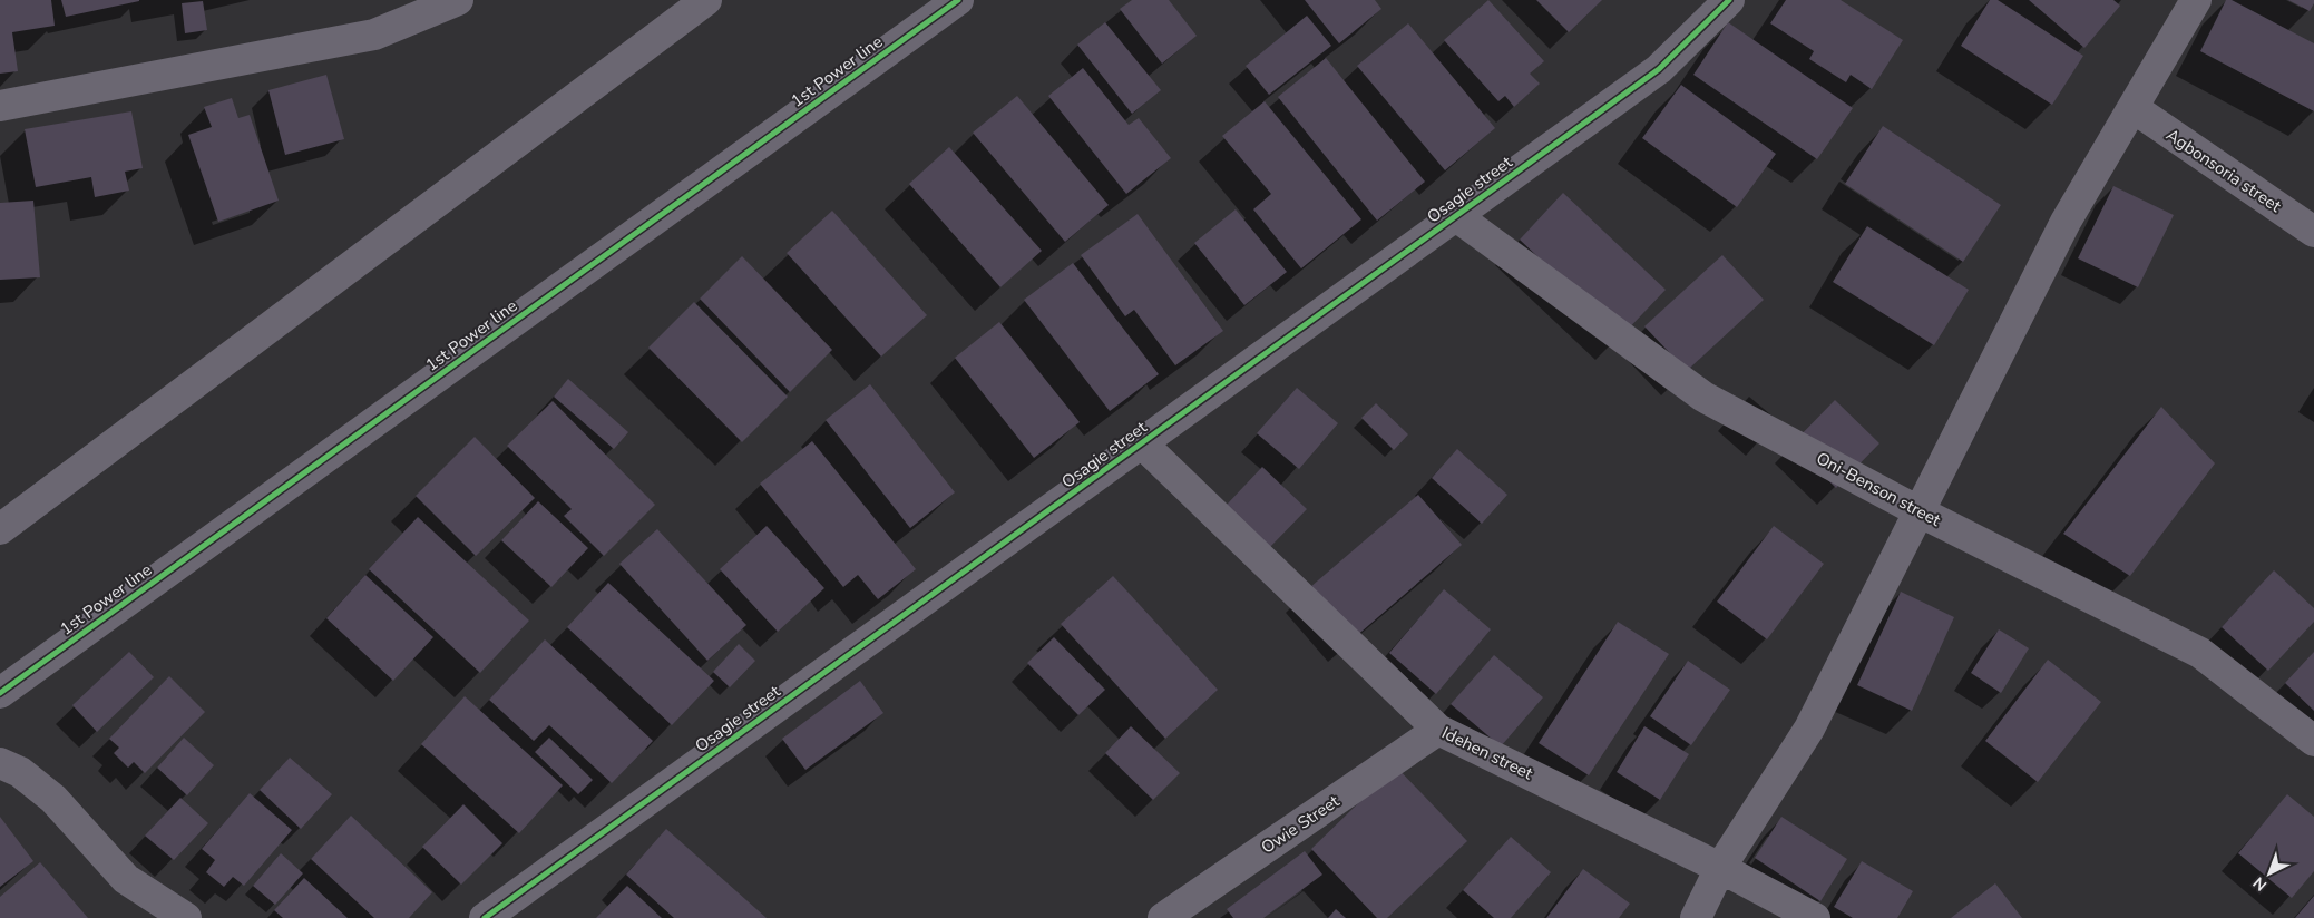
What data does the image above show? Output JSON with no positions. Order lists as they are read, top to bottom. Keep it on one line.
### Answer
{"streets":{"street":["1st Power line","Agbonsoria street","Osagie street","Oni-Benson street","Idehen street","Owie Street"]},"crossings":[["Osagie street","Oni-Benson street"],["Osagie street","Idehen street"],["Idehen street","Owie Street"]],"north":"bottom left"}
